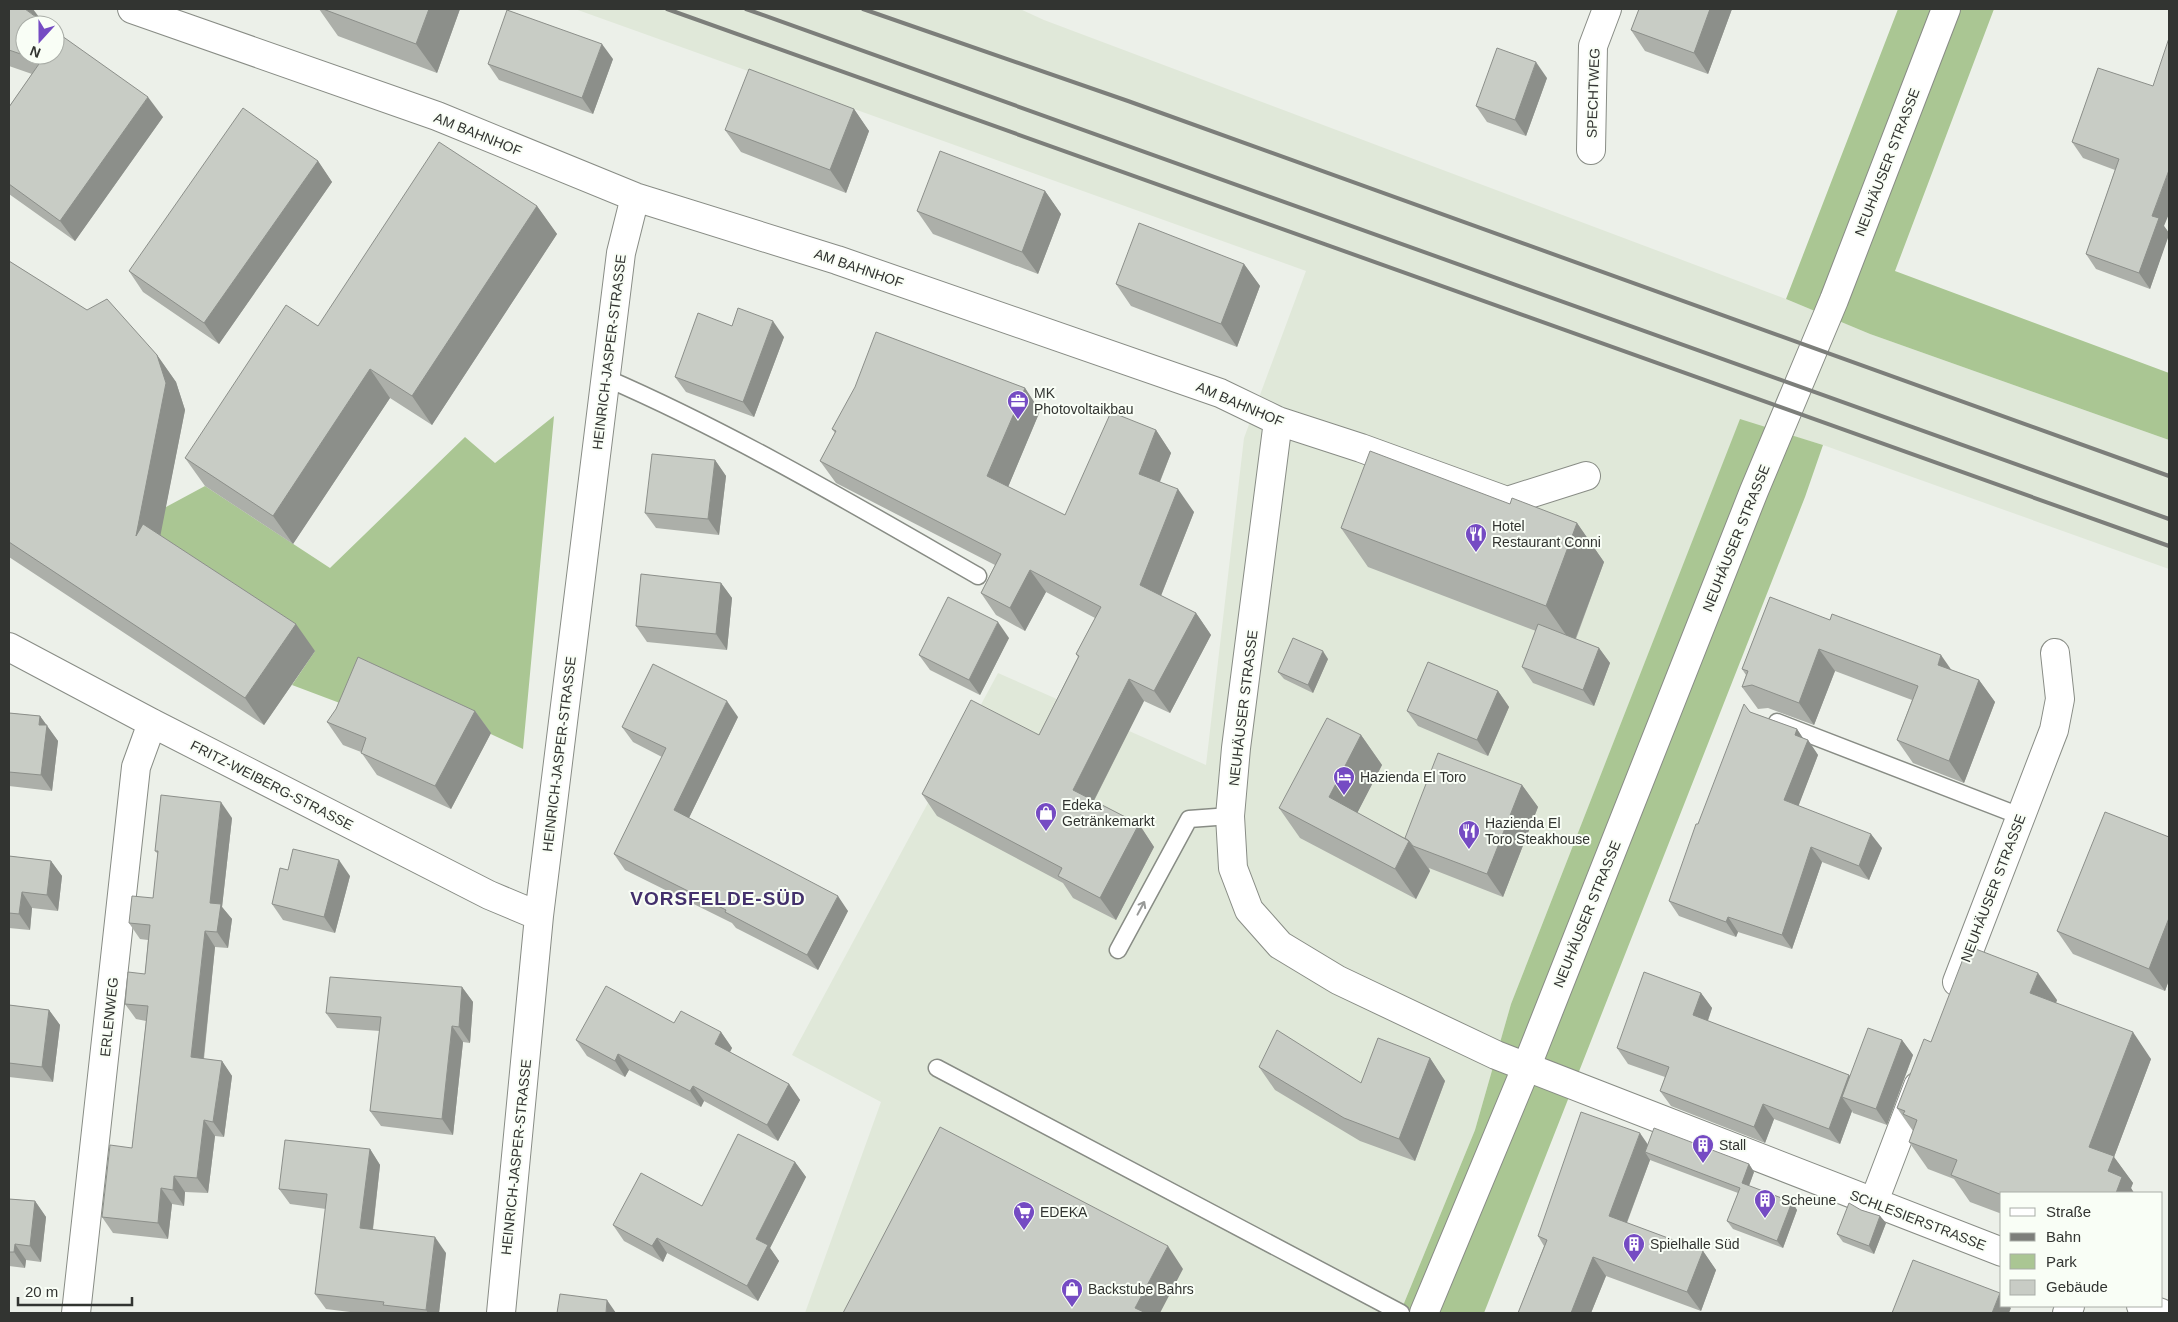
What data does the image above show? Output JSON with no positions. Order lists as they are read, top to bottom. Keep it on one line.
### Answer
{"streets":{"street":["SPECHTWEG","AM BAHNHOF","NEUHÄUSER STRASSE","HEINRICH-JASPER-STRASSE","FRITZ-WEIBERG-STRASSE","ERLENWEG","SCHLESIERSTRASSE"]},"crossings":[["AM BAHNHOF","NEUHÄUSER STRASSE"],["AM BAHNHOF","HEINRICH-JASPER-STRASSE"],["NEUHÄUSER STRASSE","SCHLESIERSTRASSE"],["HEINRICH-JASPER-STRASSE","FRITZ-WEIBERG-STRASSE"],["FRITZ-WEIBERG-STRASSE","ERLENWEG"]],"districts":["VORSFELDE-SÜD"],"places":{"office":["MK Photovoltaikbau"],"restaurant":["Hotel Restaurant Conni","Hazienda El Toro Steakhouse"],"hotel":["Hazienda El Toro"],"shop":["Edeka Getränkemarkt","Backstube Bahrs"],"building":["Stall","Scheune","Spielhalle Süd"],"supermarket":["EDEKA"]},"legend":["Straße","Bahn","Park","Gebäude"],"scale_bar":"20 m","north":"bottom"}
